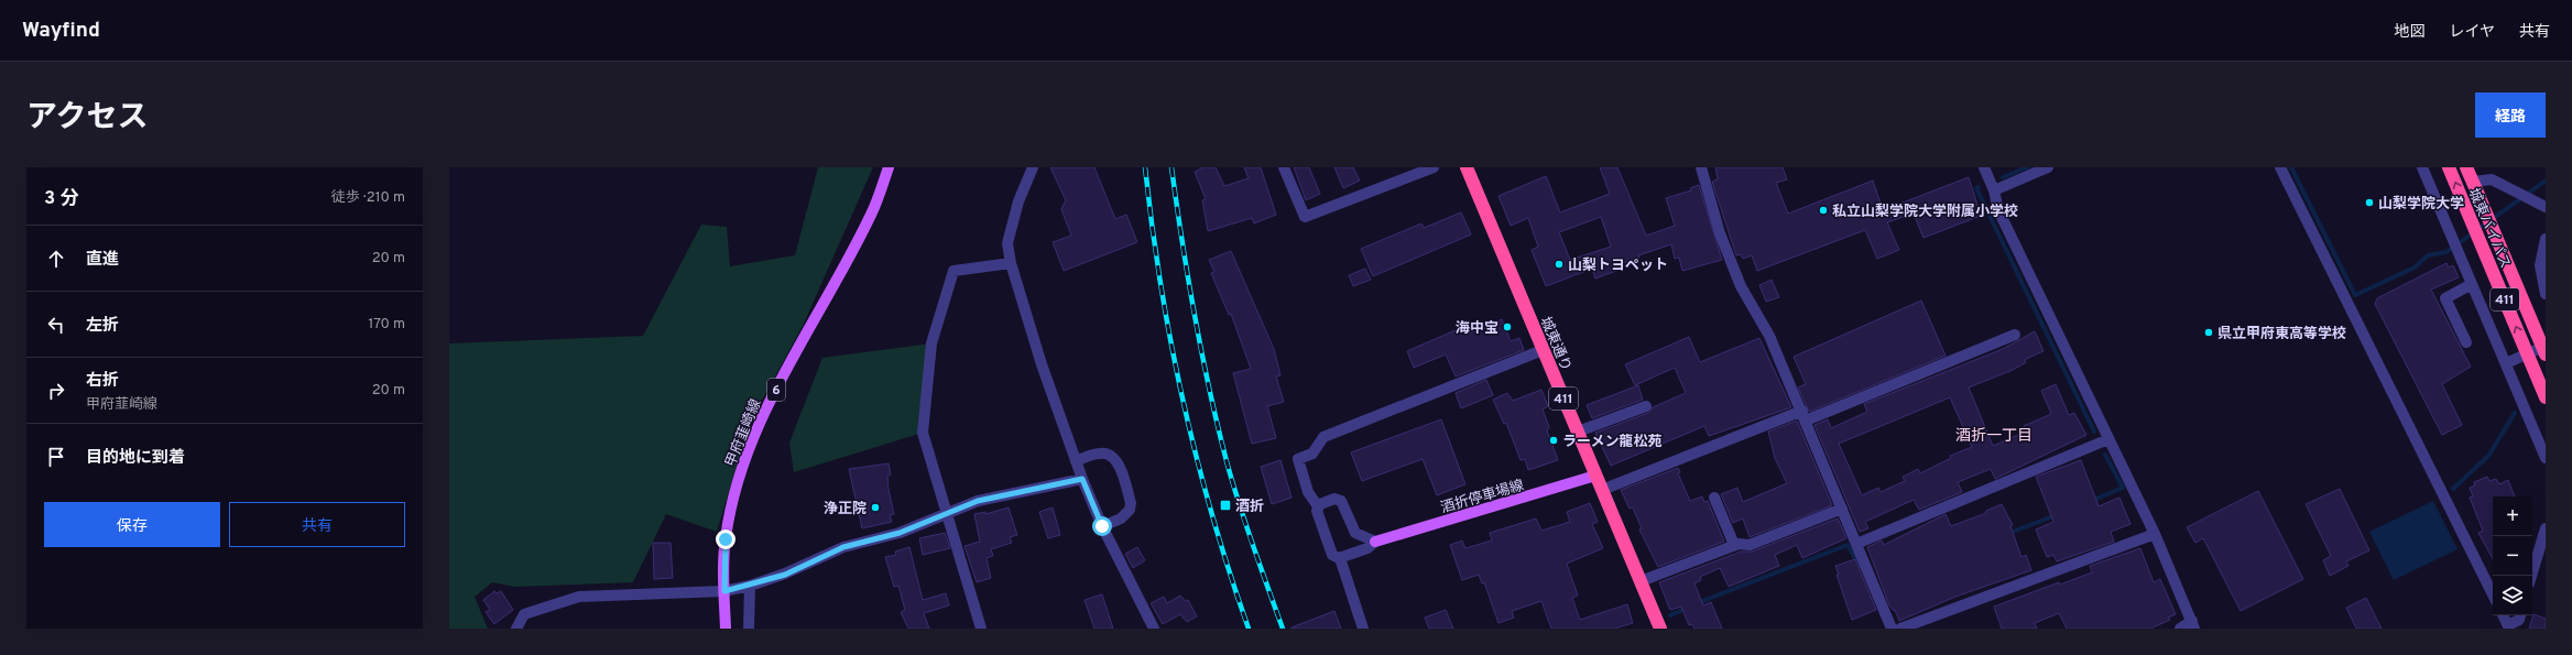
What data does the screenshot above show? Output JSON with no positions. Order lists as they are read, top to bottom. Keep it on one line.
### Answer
{"streets":{"highway":["城東バイパス","411","城東通り"],"main road":["6","甲府韮崎線","酒折停車場線"]},"crossings":[["城東通り","酒折停車場線"]],"districts":["酒折一丁目"],"places":{"other":["山梨学院大学","私立山梨学院大学附属小学校","山梨トヨペット","海中宝","県立甲府東高等学校","ラーメン龍松苑","浄正院"],"transit":["酒折"]},"page":{"header":"Wayfind","nav":["地図","レイヤ","共有"],"title":"アクセス","buttons":["経路",["保存","共有"]],"heading":["3 分","徒歩 · 210 m"],"list":[["直進","20 m"],["左折","170 m"],["右折","甲府韮崎線","20 m"],"目的地に到着"],"map_buttons":["+","−"]}}
